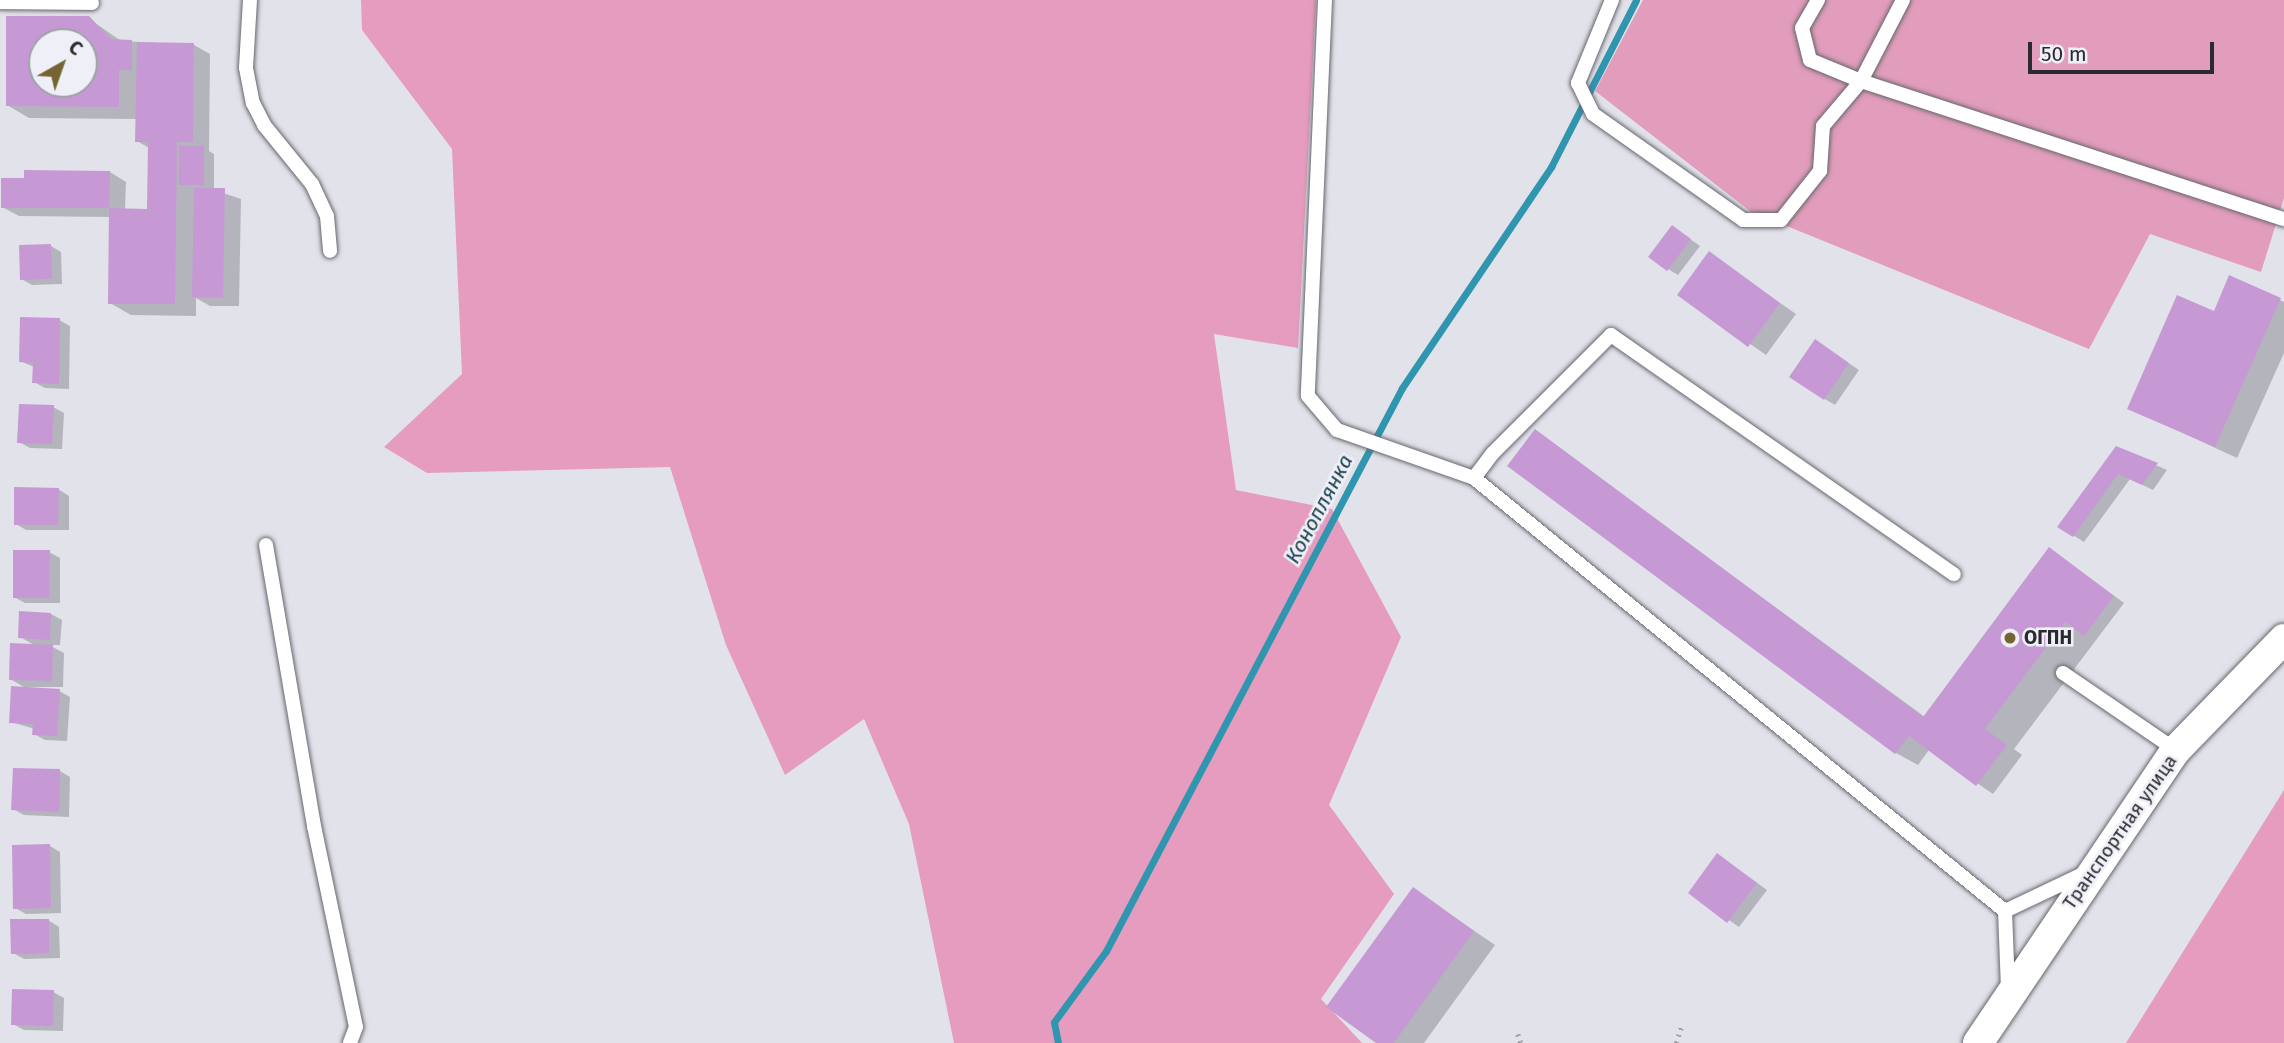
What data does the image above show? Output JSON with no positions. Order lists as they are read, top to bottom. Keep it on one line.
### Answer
{"streets":{"street":["Транспортная улица"]},"water":["Коноплянка"],"places":["ОГПН"],"scale_bar":"50 m","north":"top right"}
